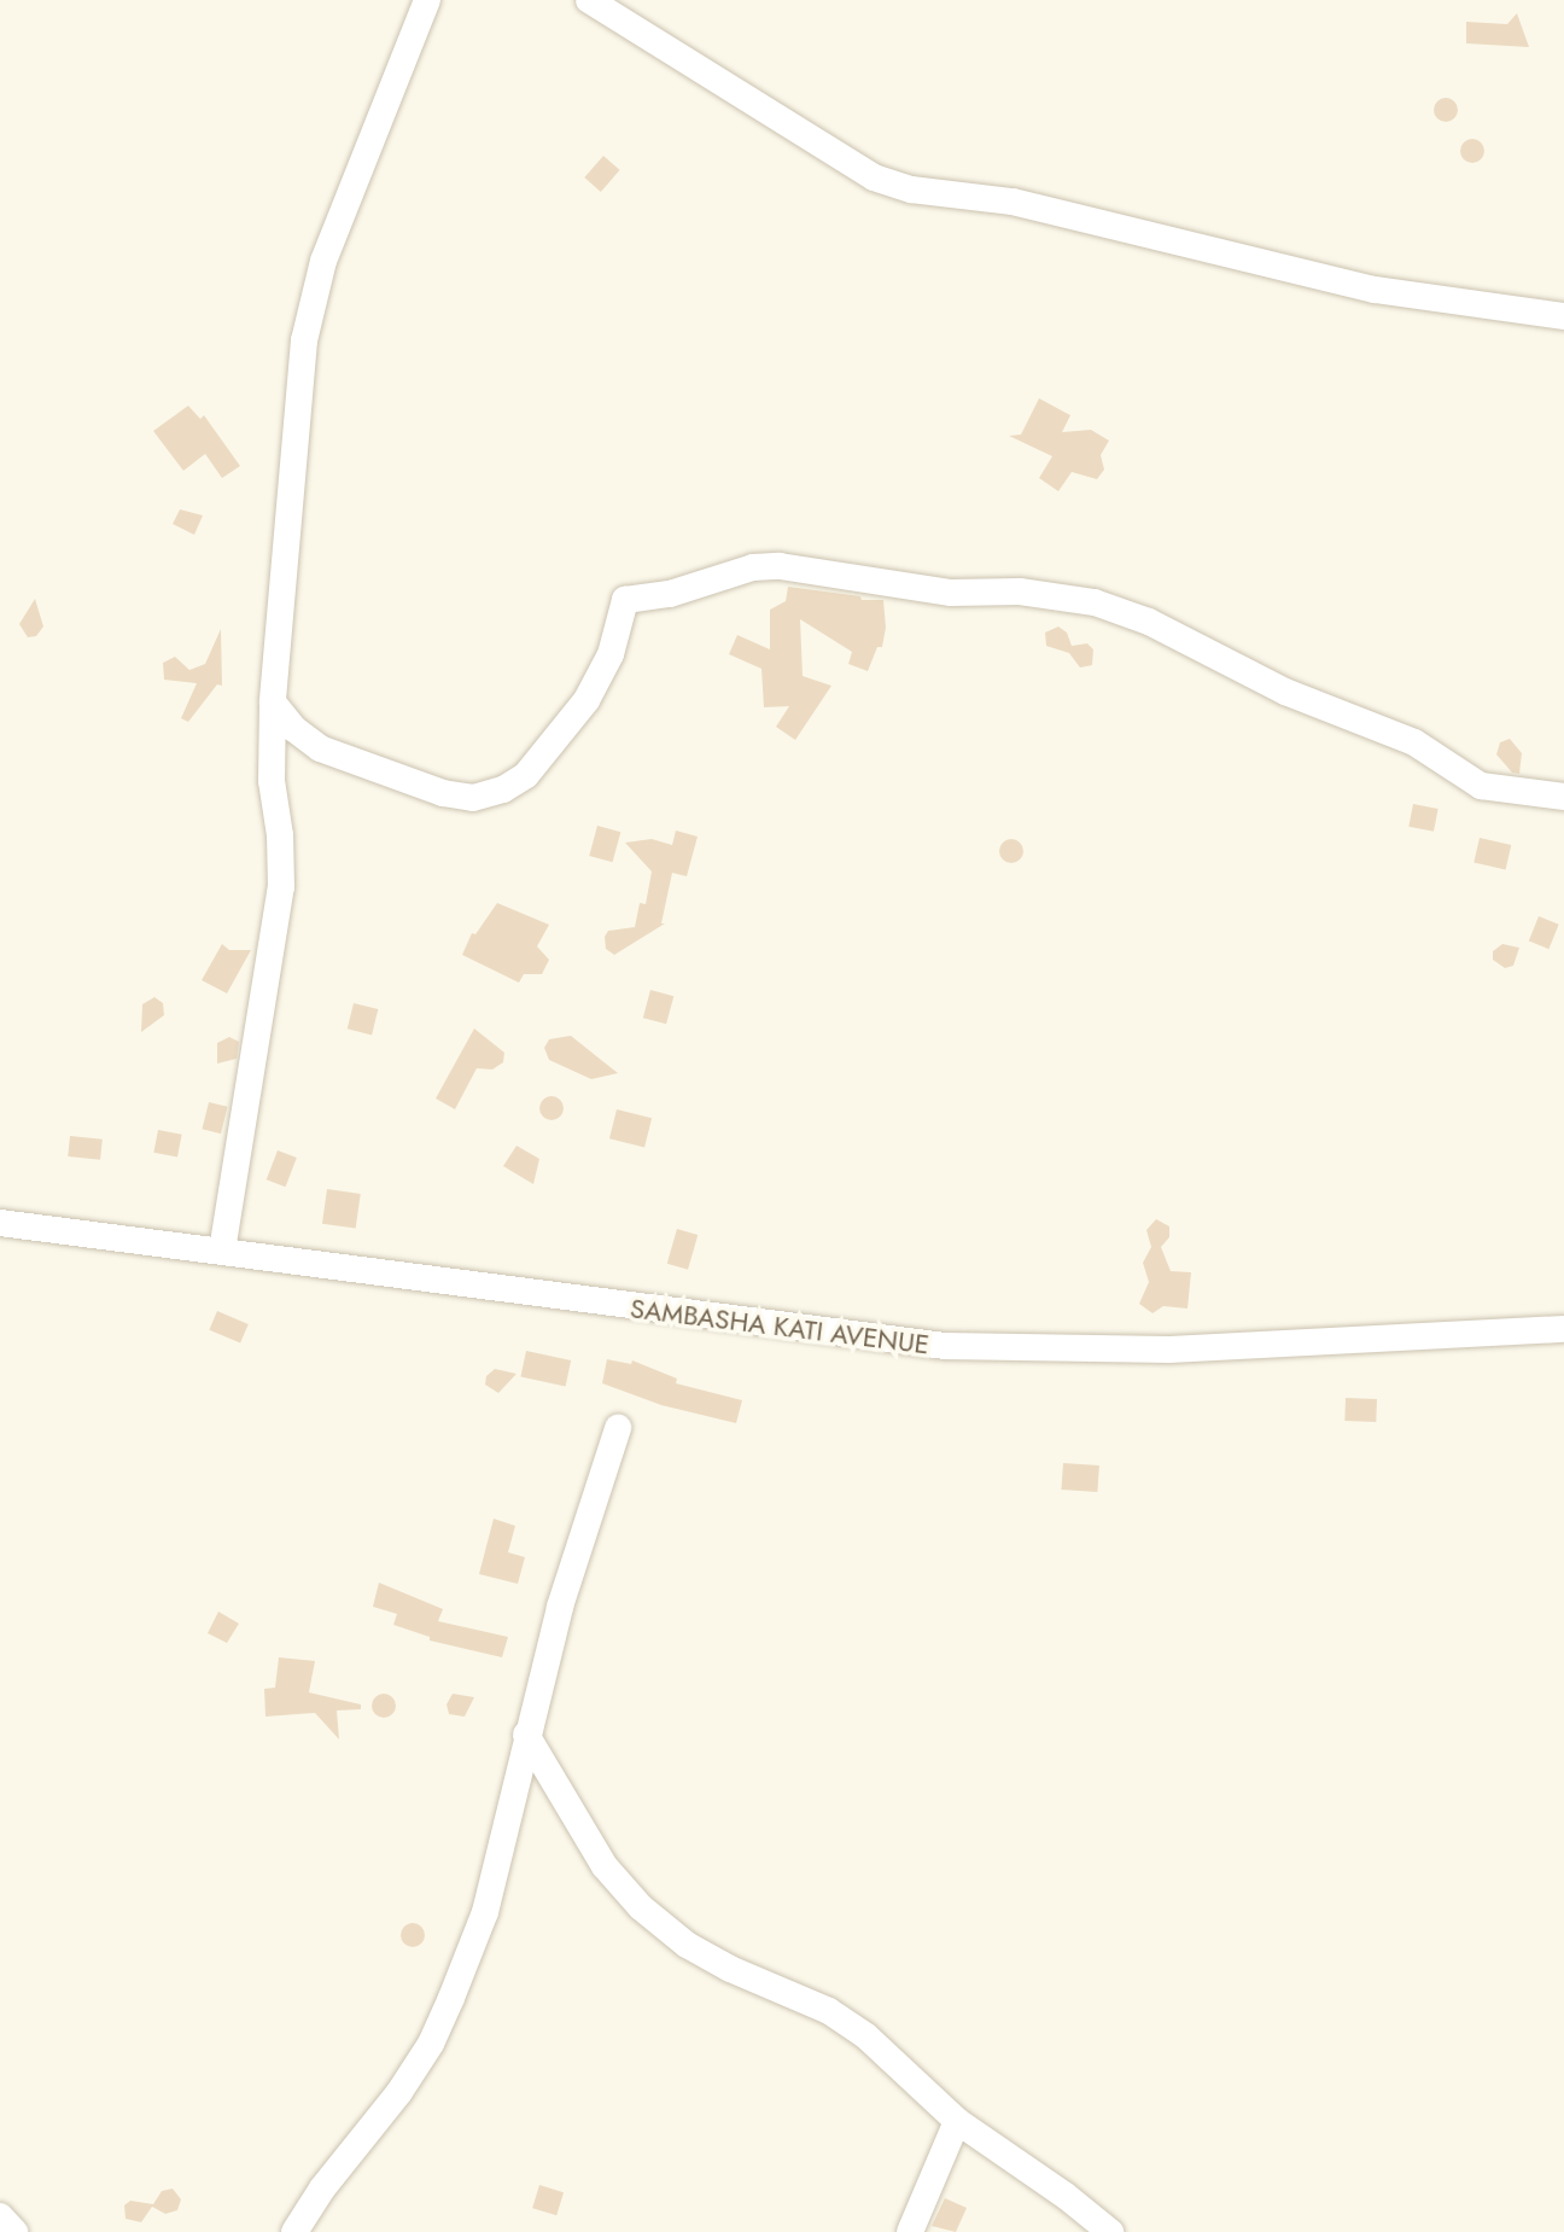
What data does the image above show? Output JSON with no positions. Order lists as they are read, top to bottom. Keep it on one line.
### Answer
{"streets":{"street":["SAMBASHA KATI AVENUE"]}}
